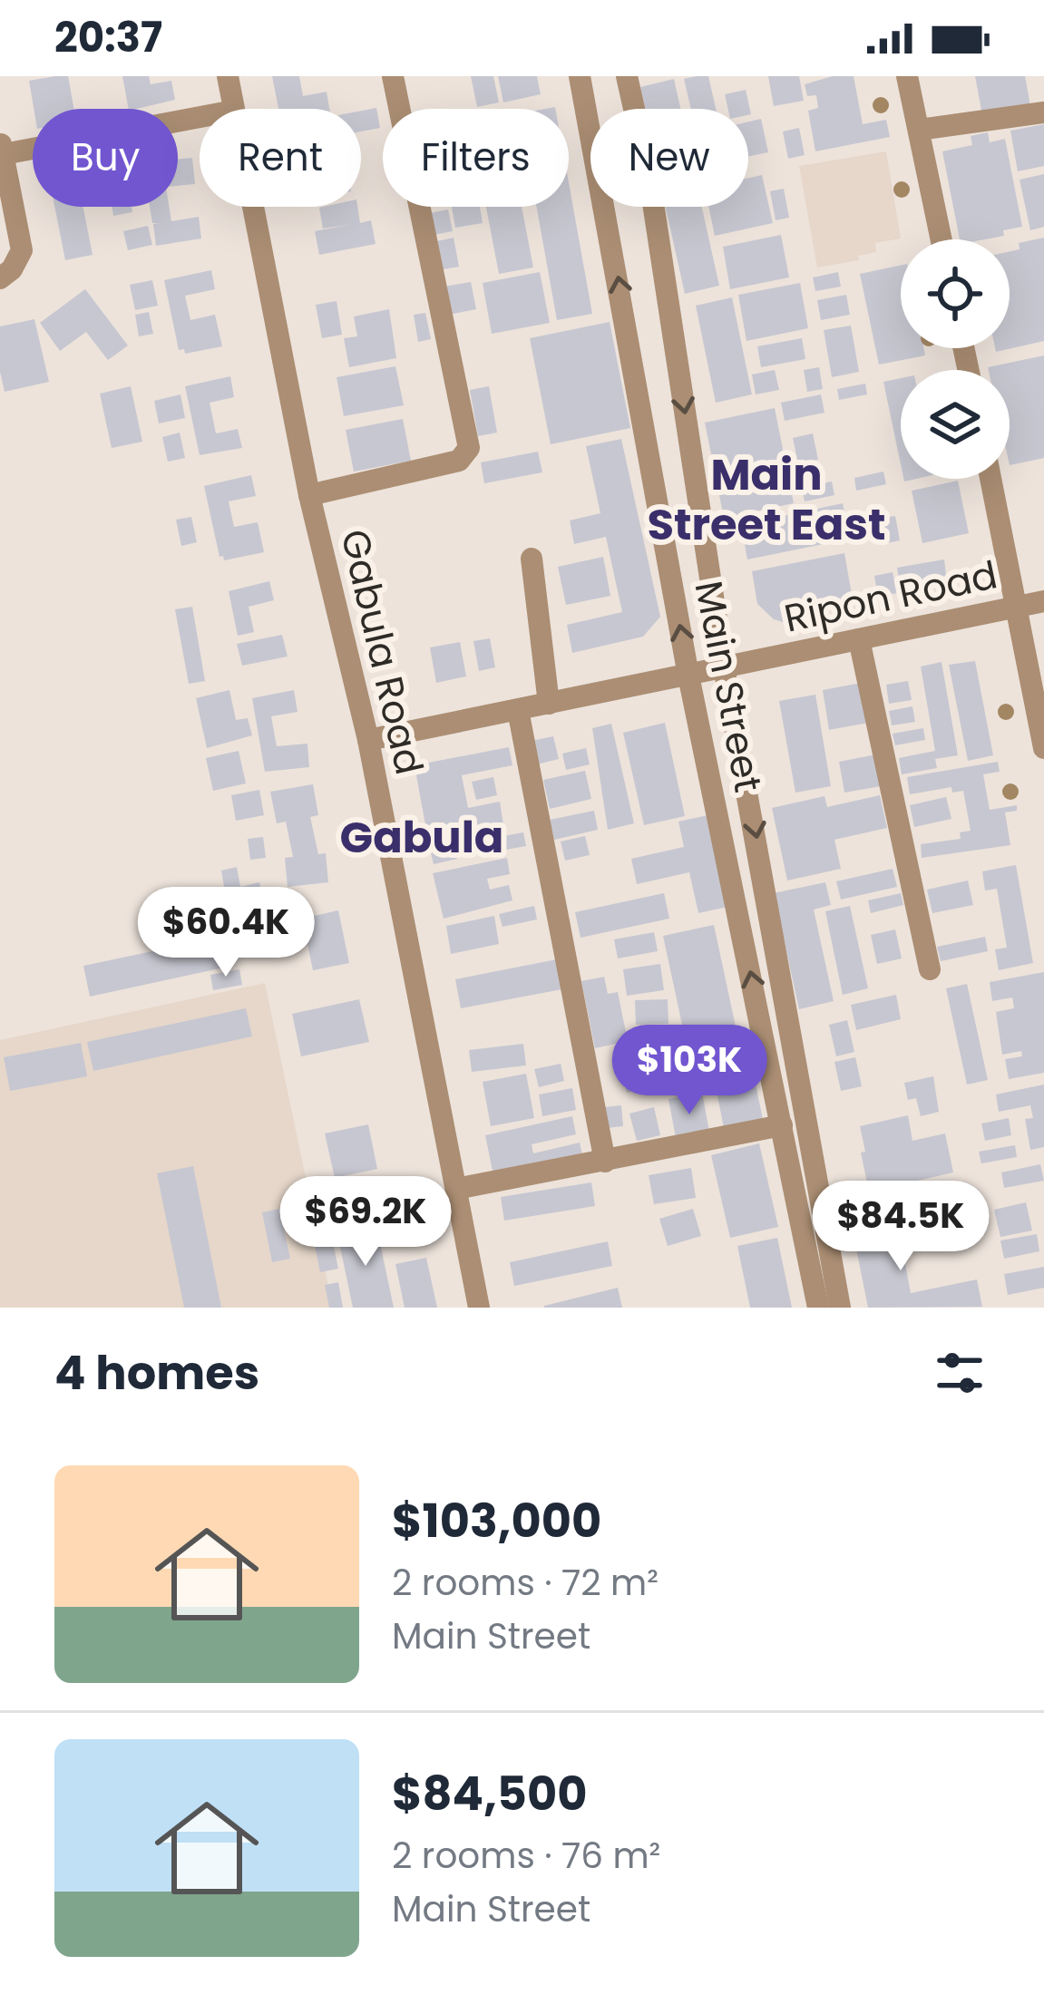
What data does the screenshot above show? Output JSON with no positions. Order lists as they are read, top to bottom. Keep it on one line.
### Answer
{"streets":{"street":["Ripon Road","Gabula Road","Main Street"]},"crossings":[["Ripon Road","Gabula Road"],["Ripon Road","Main Street"]],"districts":["Main Street East","Gabula"],"page":{"status":"20:37","chip":["Buy","Rent","Filters","New"],"price":["$60.4K","$103K","$69.2K","$84.5K"],"heading":"4 homes","list":[{"name":"$103,000","note":"2 rooms · 72 m² · Main Street"},{"name":"$84,500","note":"2 rooms · 76 m² · Main Street"}]}}
